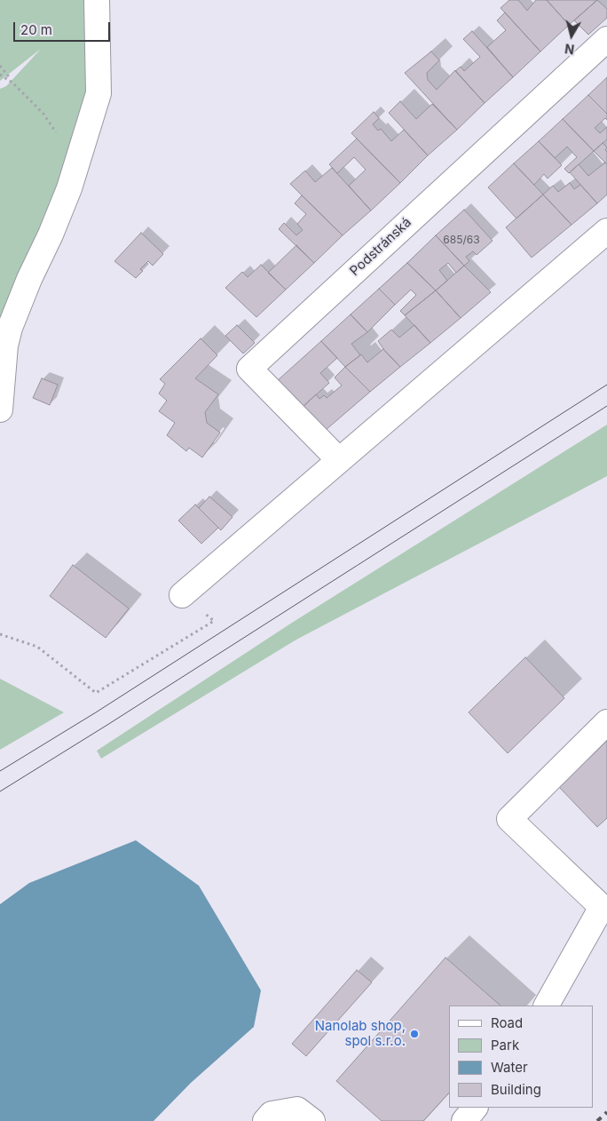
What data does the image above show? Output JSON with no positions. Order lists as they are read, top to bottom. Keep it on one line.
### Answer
{"streets":{"street":["Podstránská"]},"places":["Nanolab shop, spol s.r.o."],"house_numbers":["685/63"],"legend":["Road","Park","Water","Building"],"scale_bar":"20 m","north":"bottom"}
